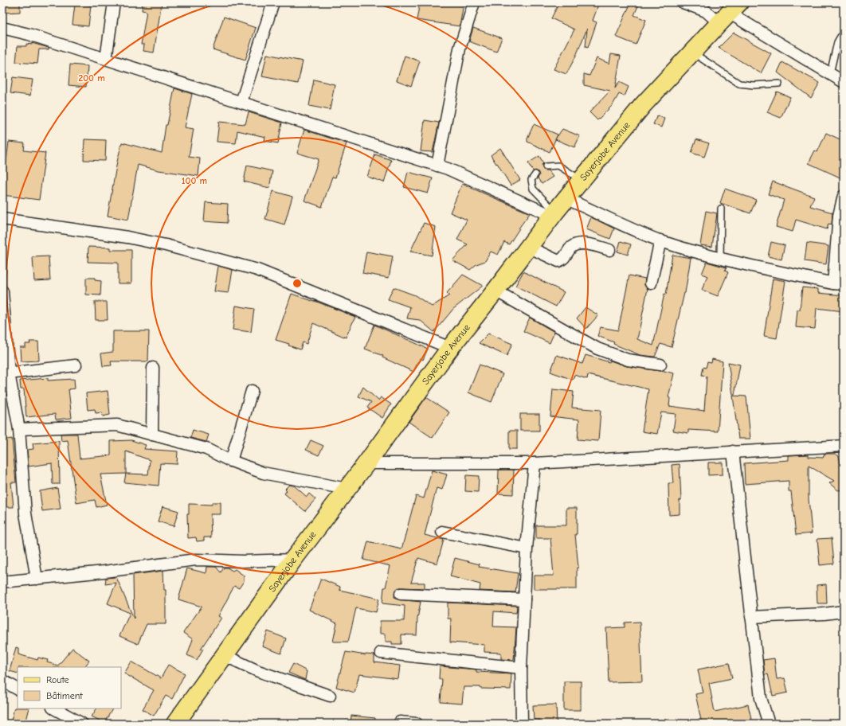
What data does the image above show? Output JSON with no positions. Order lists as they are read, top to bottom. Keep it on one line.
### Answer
{"streets":{"main road":["Sayerjobe Avenue"]},"legend":["Route","Bâtiment"],"rings":["200 m","100 m"]}
